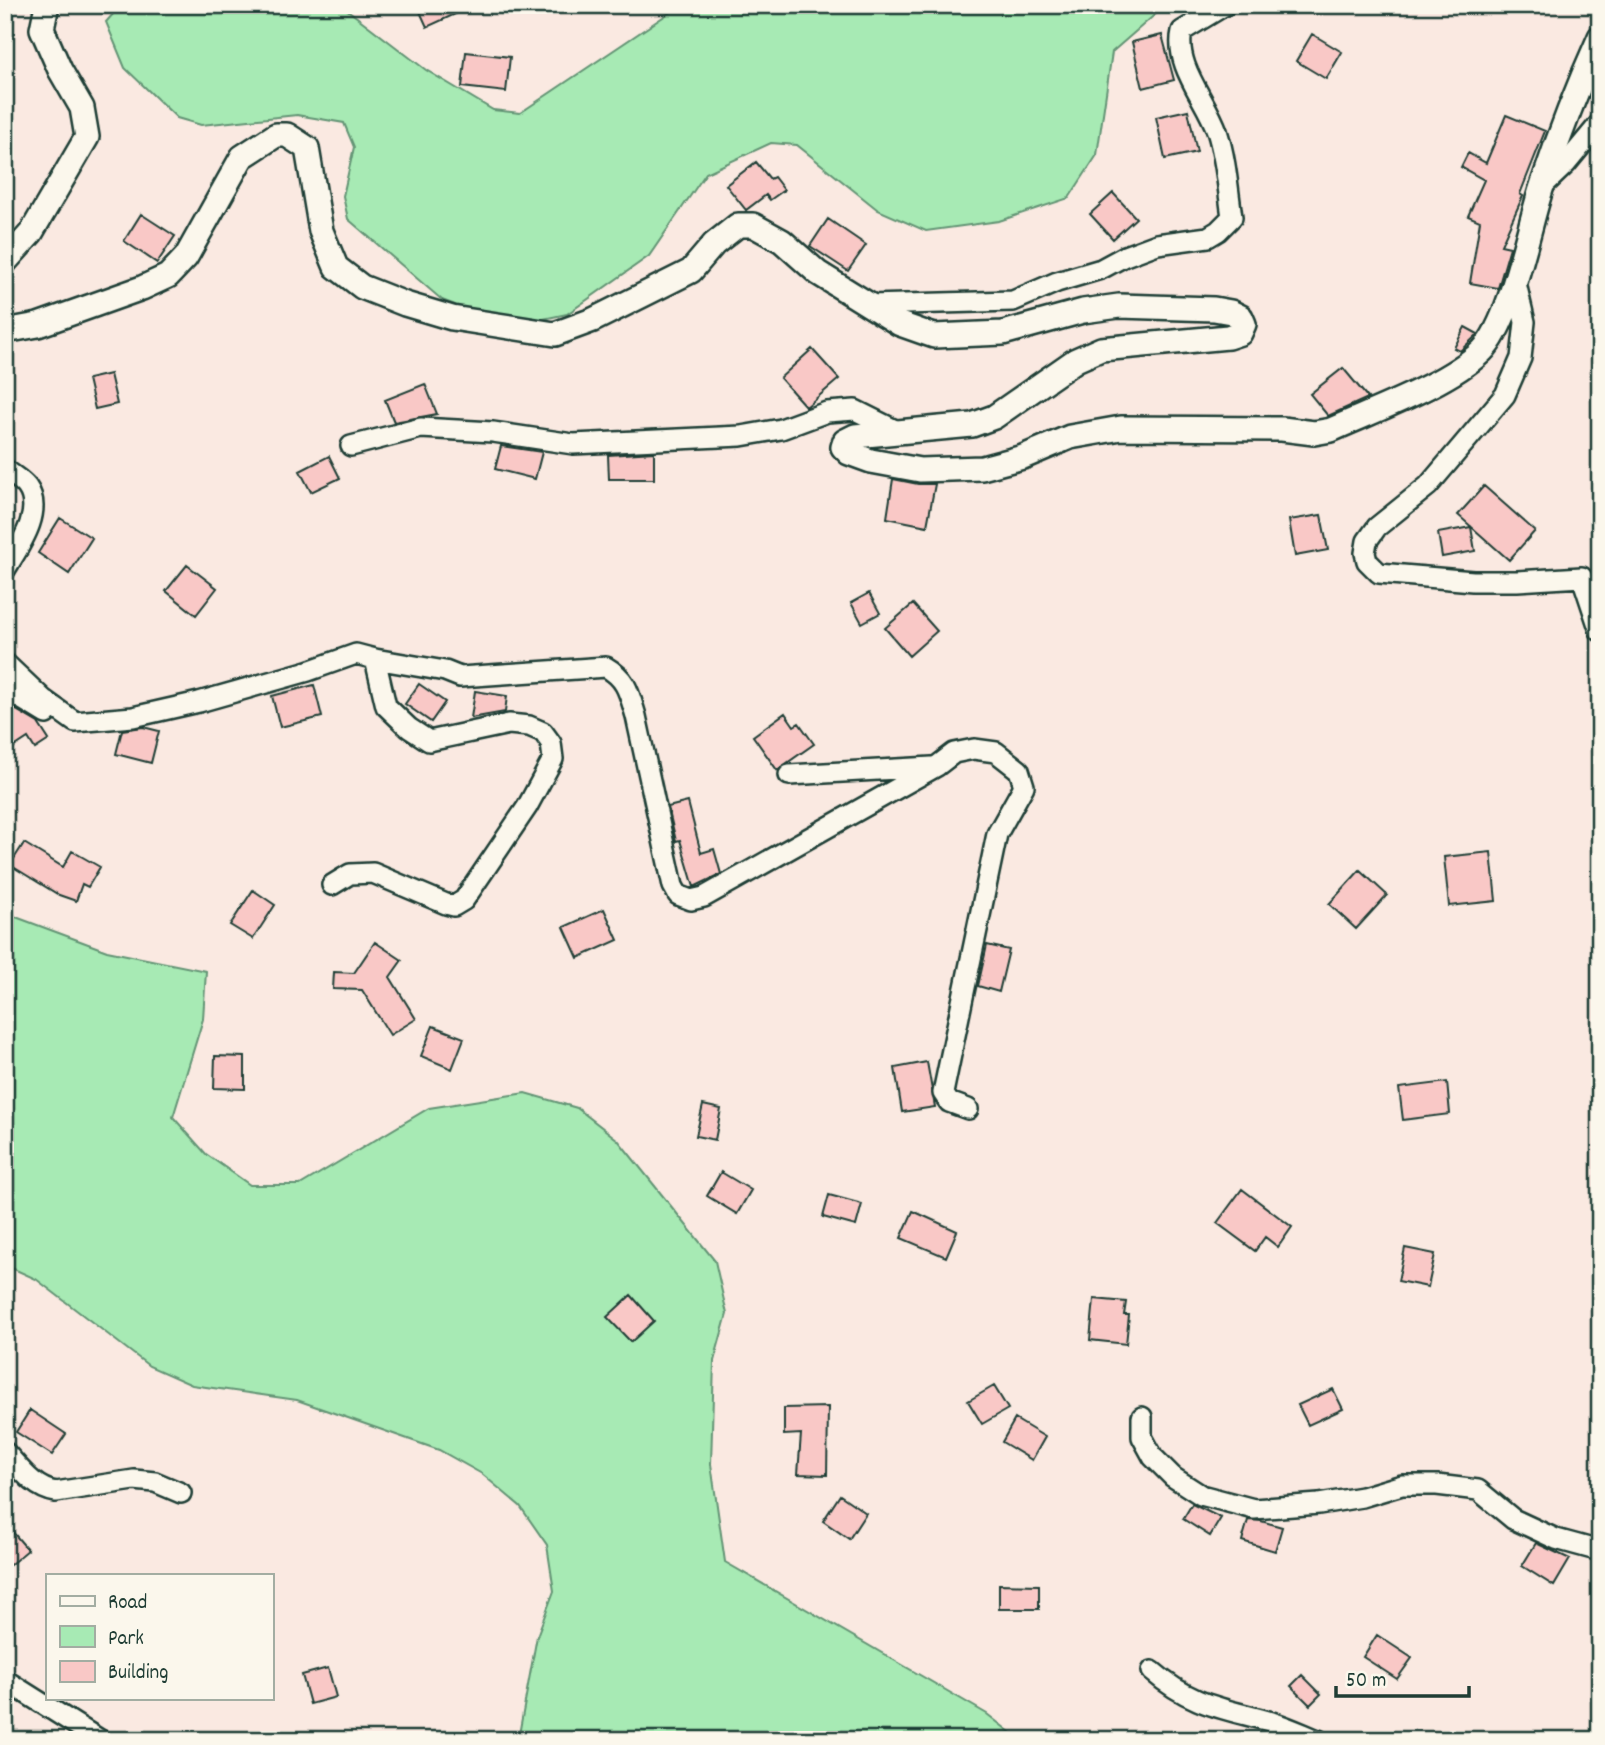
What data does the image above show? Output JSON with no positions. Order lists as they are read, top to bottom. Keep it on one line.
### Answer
{"legend":["Road","Park","Building"],"scale_bar":"50 m"}
